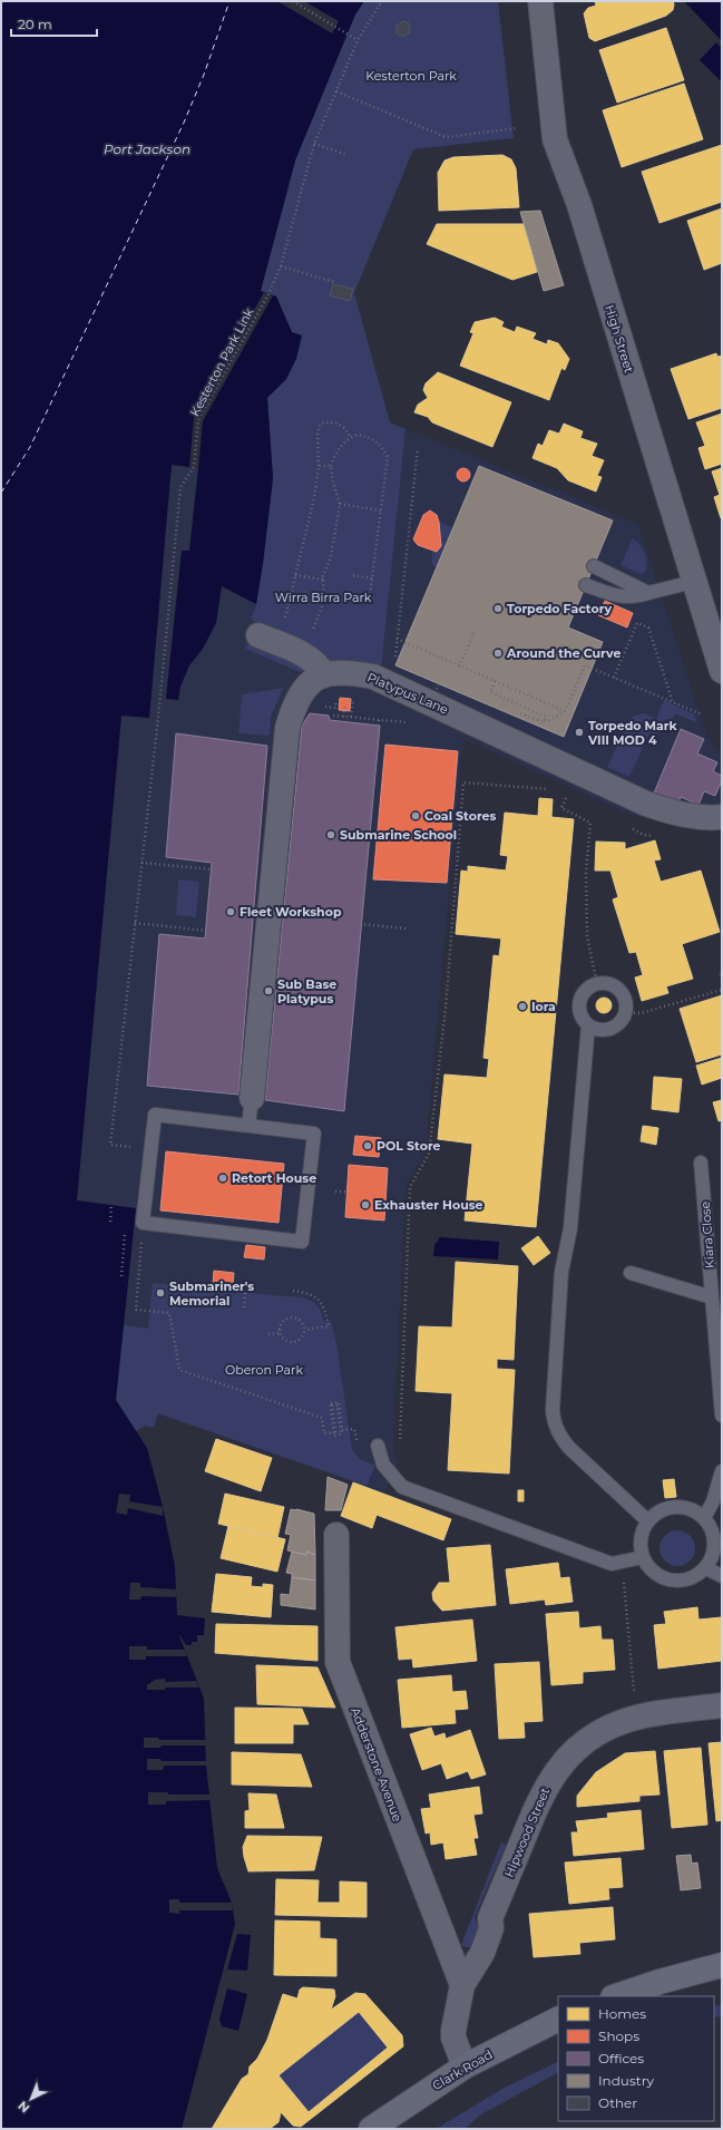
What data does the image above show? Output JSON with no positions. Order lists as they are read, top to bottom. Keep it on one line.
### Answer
{"streets":{"main road":["Clark Road"],"street":["High Street","Platypus Lane","Adderstone Avenue","Hipwood Street"],"lane":["Kiara Close"],"path":["Kesterton Park Link"]},"crossings":[["Adderstone Avenue","Hipwood Street"],["Hipwood Street","Clark Road"]],"water":["Port Jackson"],"parks":["Kesterton Park","Wirra Birra Park","Oberon Park"],"places":["Torpedo Factory","Around the Curve","Torpedo Mark VIII MOD 4","Coal Stores","Submarine School","Fleet Workshop","Sub Base Platypus","Iora","POL Store","Retort House","Exhauster House","Submariner's Memorial"],"legend":["Homes","Shops","Offices","Industry","Other"],"scale_bar":"20 m","north":"bottom left"}
